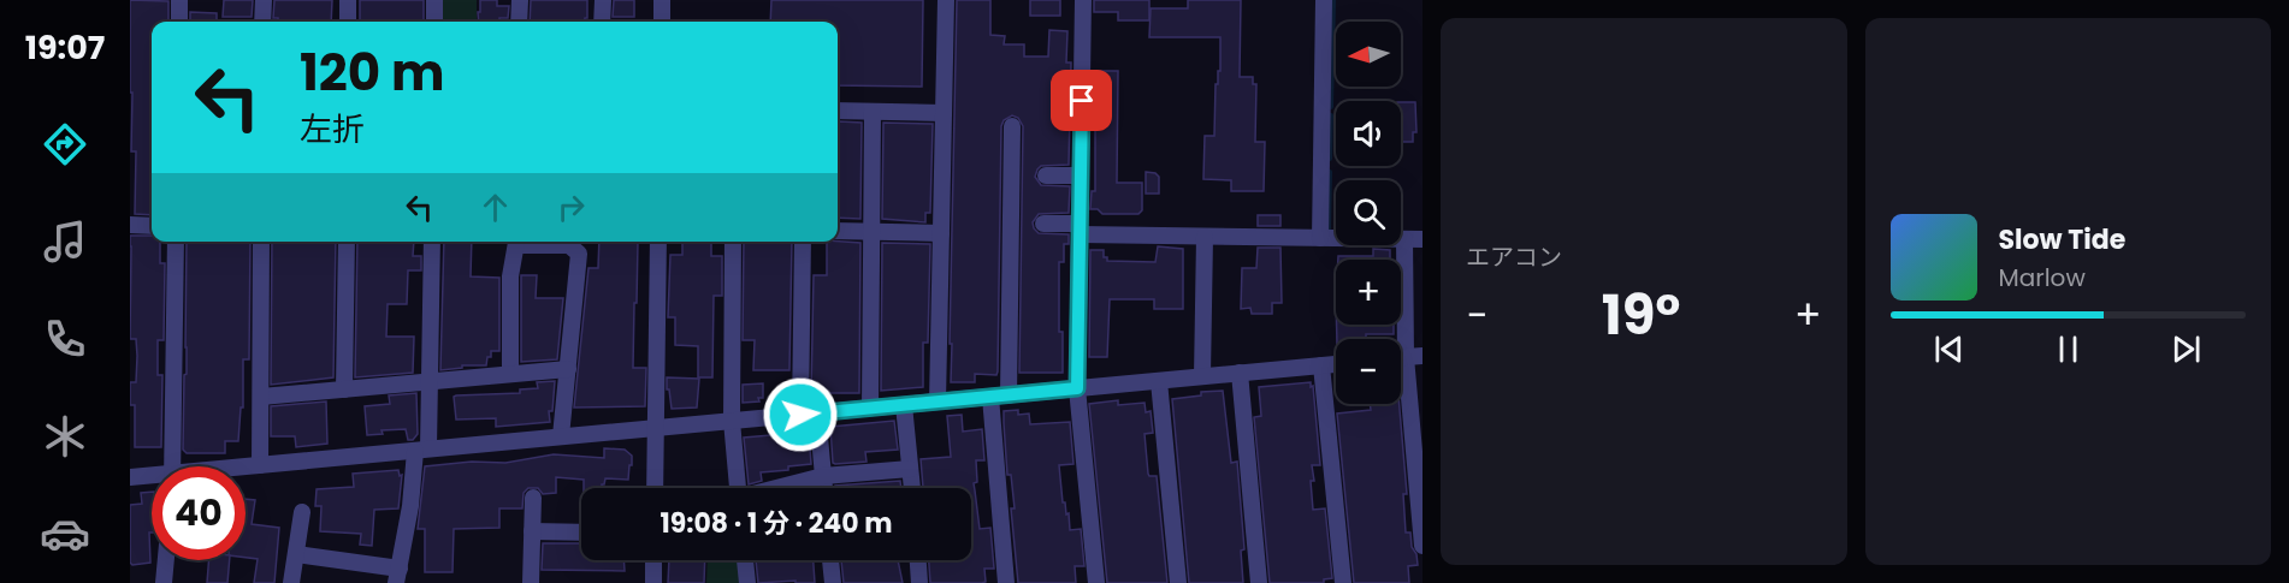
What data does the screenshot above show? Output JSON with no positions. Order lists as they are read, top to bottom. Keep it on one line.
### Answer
{"north":"left","page":{"tabs":"19:07","tile":"エアコン","map_buttons":["+","−"],"turn":["120 m","左折"],"song":["Slow Tide","Marlow"],"heat":["−","19°","+"],"limit":"40","trip":"19:08 · 1 分 · 240 m"}}
